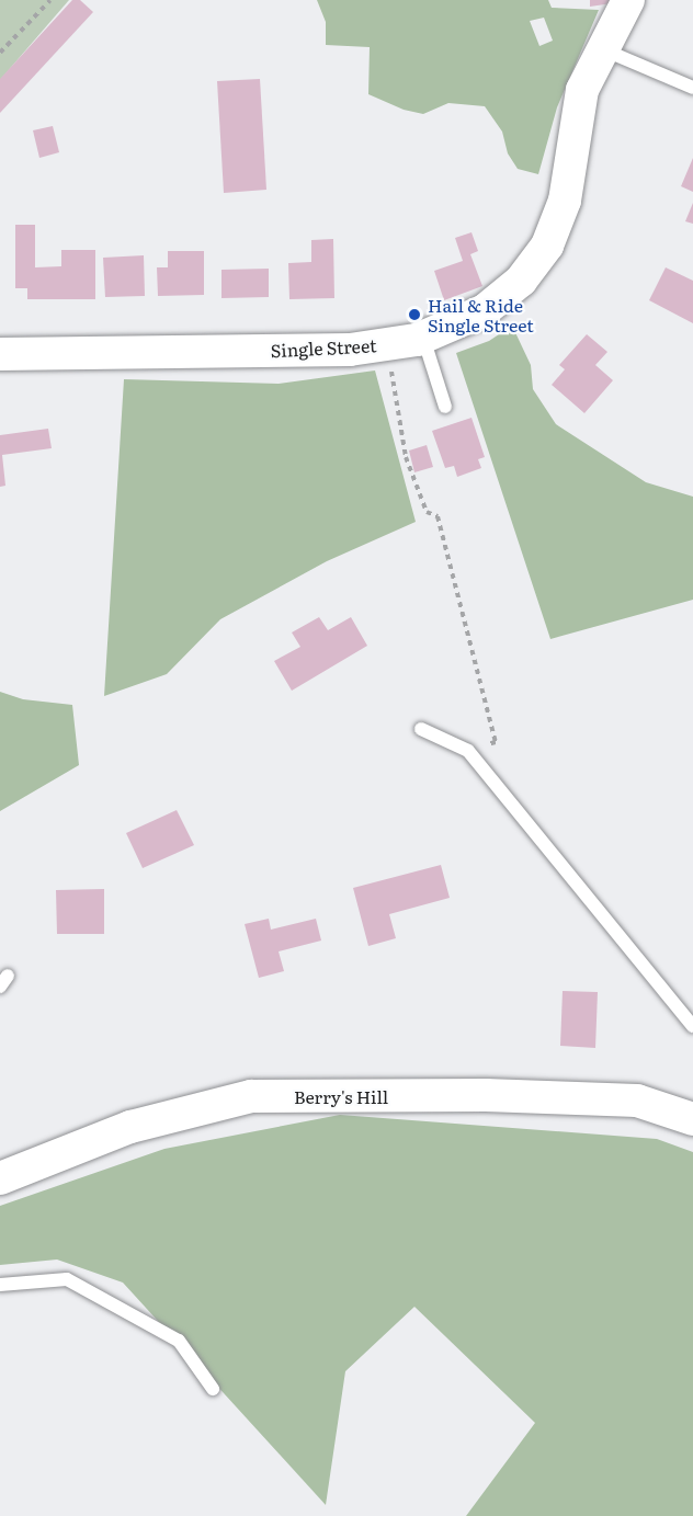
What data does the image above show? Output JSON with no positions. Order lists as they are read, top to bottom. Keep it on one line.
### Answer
{"streets":{"street":["Single Street","Berry's Hill"]},"places":["Hail & Ride Single Street"]}
